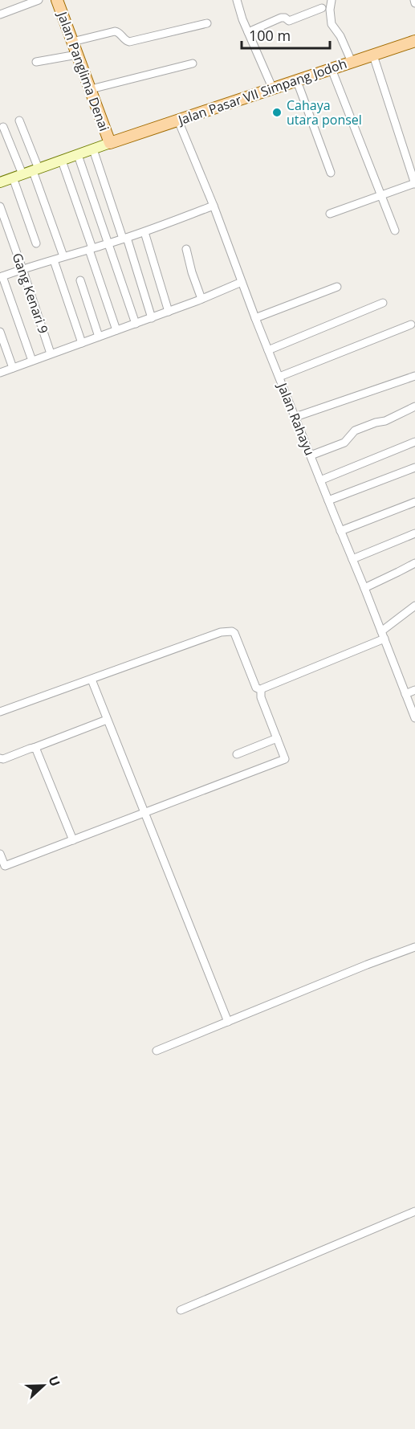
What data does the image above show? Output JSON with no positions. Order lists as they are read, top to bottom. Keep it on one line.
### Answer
{"streets":{"main road":["Jalan Panglima Denai","Jalan Pasar VII Simpang Jodoh"],"street":["Gang Kenari 9","Jalan Rahayu"]},"crossings":[["Jalan Panglima Denai","Jalan Pasar VII Simpang Jodoh"],["Jalan Pasar VII Simpang Jodoh","Jalan Rahayu"]],"places":["Cahaya utara ponsel"],"scale_bar":"100 m","north":"right"}
